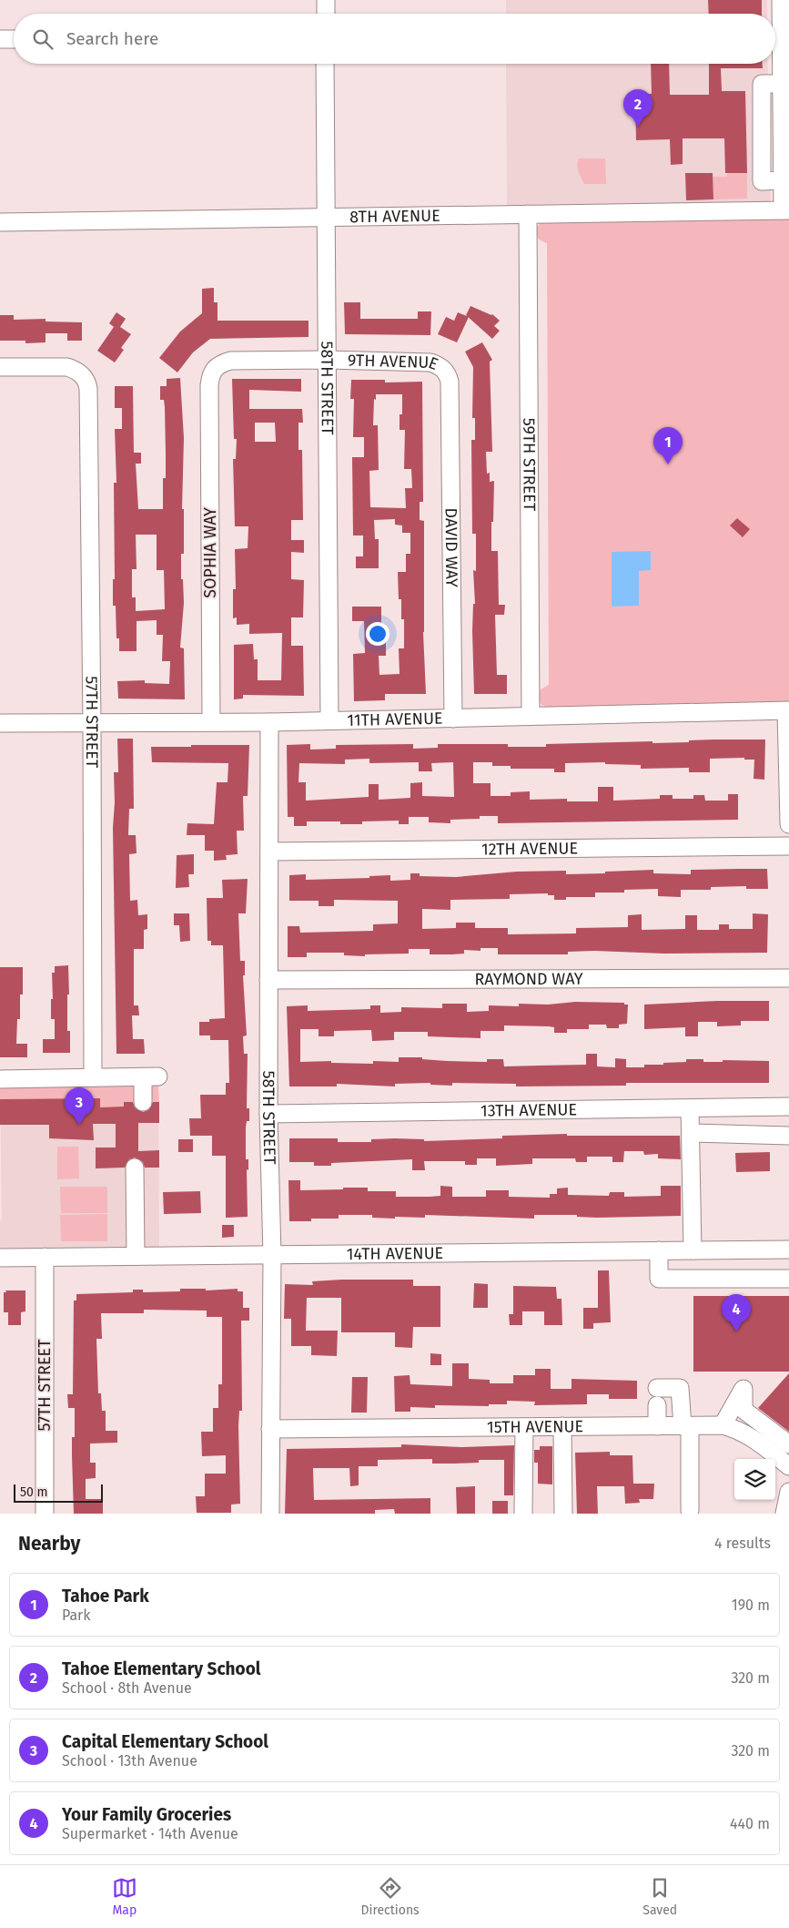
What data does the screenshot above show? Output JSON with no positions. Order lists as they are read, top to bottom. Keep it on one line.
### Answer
{"streets":{"street":["8TH AVENUE","9TH AVENUE","58TH STREET","59TH STREET","DAVID WAY","SOPHIA WAY","11TH AVENUE","57TH STREET","12TH AVENUE","RAYMOND WAY","13TH AVENUE","14TH AVENUE","15TH AVENUE"]},"crossings":[["8TH AVENUE","58TH STREET"],["8TH AVENUE","59TH STREET"],["9TH AVENUE","58TH STREET"],["9TH AVENUE","DAVID WAY"],["9TH AVENUE","SOPHIA WAY"],["58TH STREET","11TH AVENUE"],["58TH STREET","12TH AVENUE"],["58TH STREET","RAYMOND WAY"],["58TH STREET","13TH AVENUE"],["58TH STREET","14TH AVENUE"],["58TH STREET","15TH AVENUE"],["59TH STREET","11TH AVENUE"],["DAVID WAY","11TH AVENUE"],["SOPHIA WAY","11TH AVENUE"],["11TH AVENUE","57TH STREET"],["57TH STREET","14TH AVENUE"]],"scale_bar":"50 m","page":{"search":"Search here","pins":["2","1","3","4"],"scale":"50 m","heading":["Nearby","4 results"],"list":[{"mark":"1","name":"Tahoe Park","note":"Park","value":"190 m"},{"mark":"2","name":"Tahoe Elementary School","note":"School · 8th Avenue","value":"320 m"},{"mark":"3","name":"Capital Elementary School","note":"School · 13th Avenue","value":"320 m"},{"mark":"4","name":"Your Family Groceries","note":"Supermarket · 14th Avenue","value":"440 m"}],"nav":["Map","Directions","Saved"]}}
